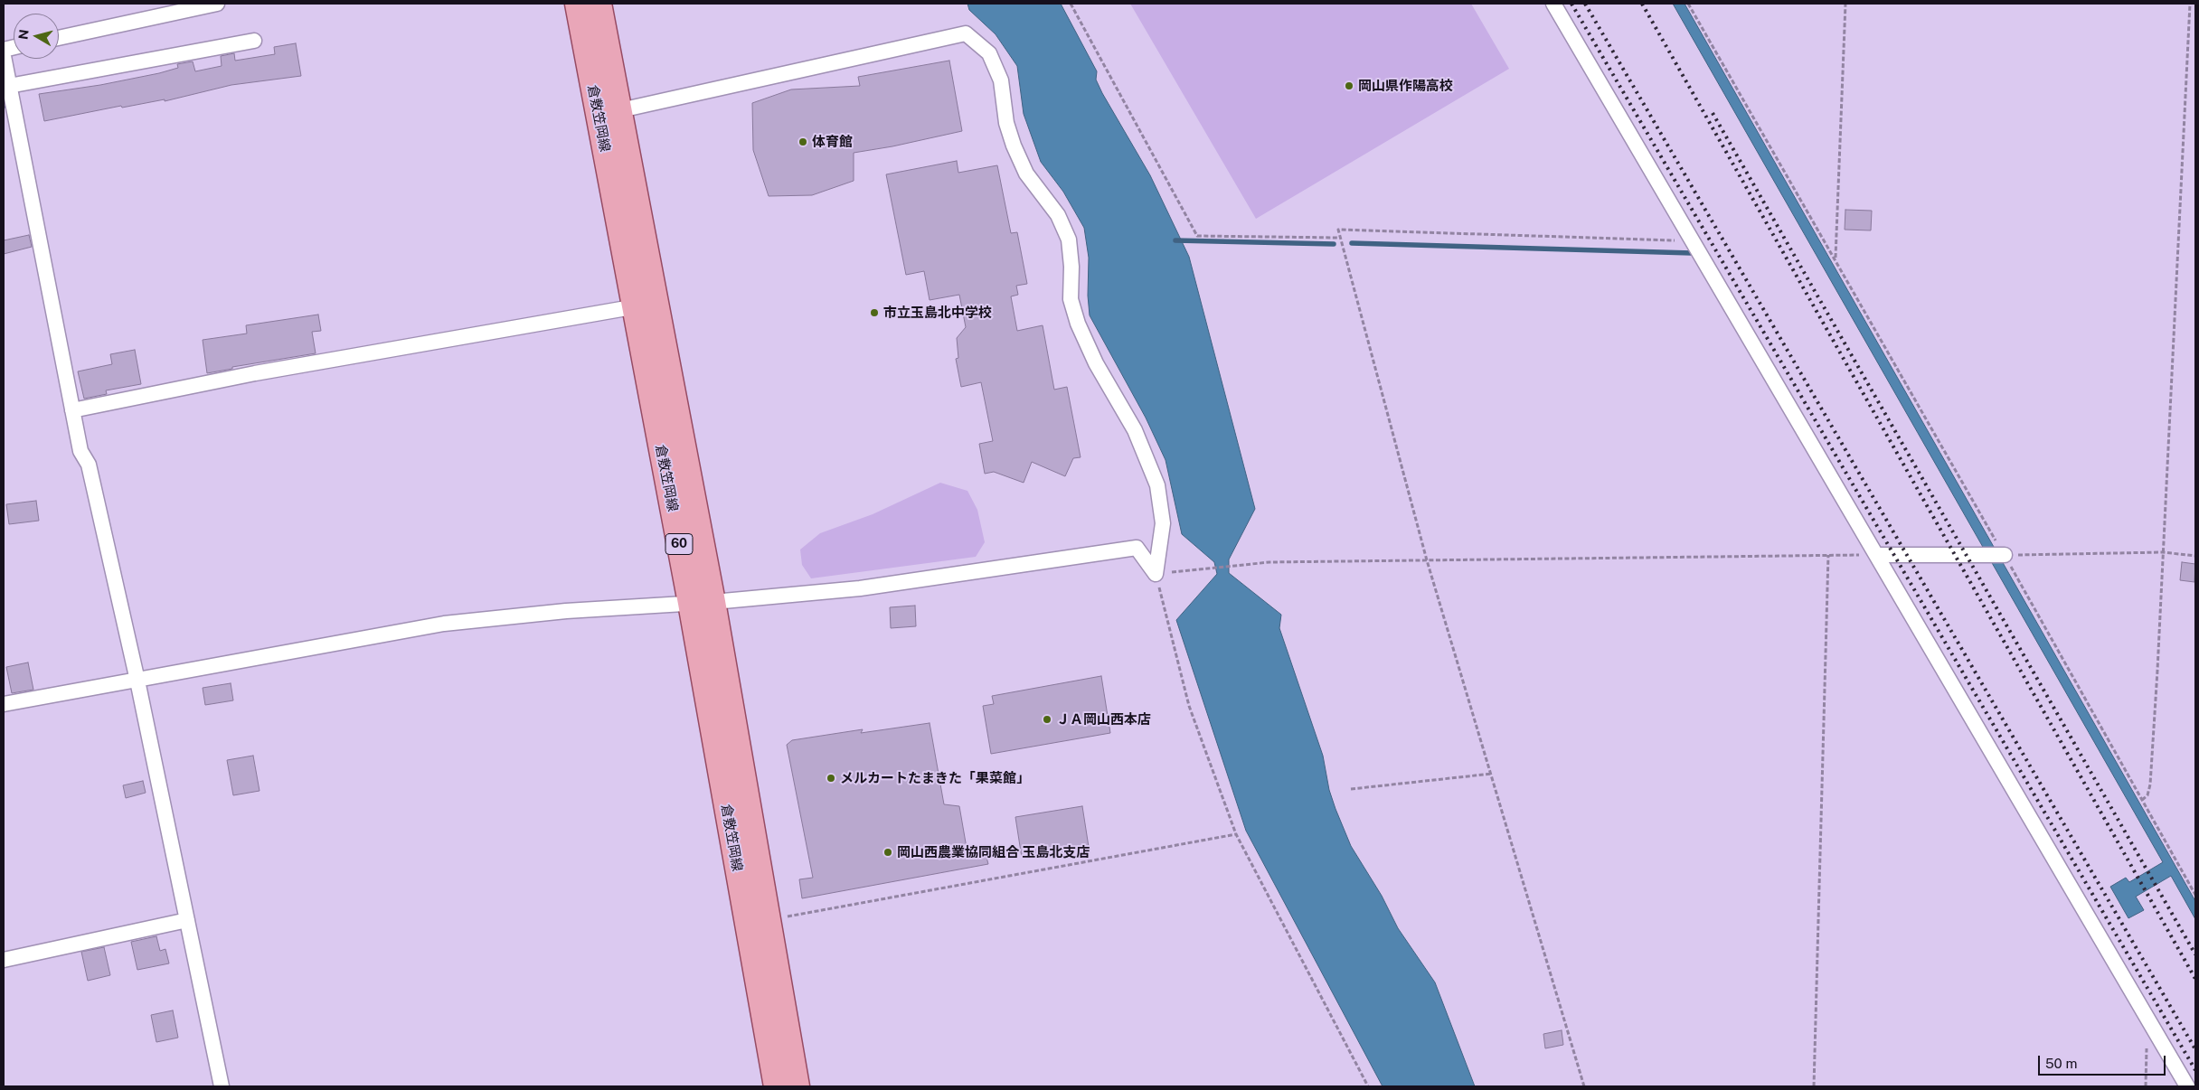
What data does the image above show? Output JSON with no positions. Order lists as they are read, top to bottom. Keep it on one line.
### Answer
{"streets":{"main road":["倉敷笠岡線","60"]},"places":["岡山県作陽高校","体育館","市立玉島北中学校","ＪＡ岡山西本店","メルカートたまきた「果菜館」","岡山西農業協同組合 玉島北支店"],"scale_bar":"50 m","north":"left"}
